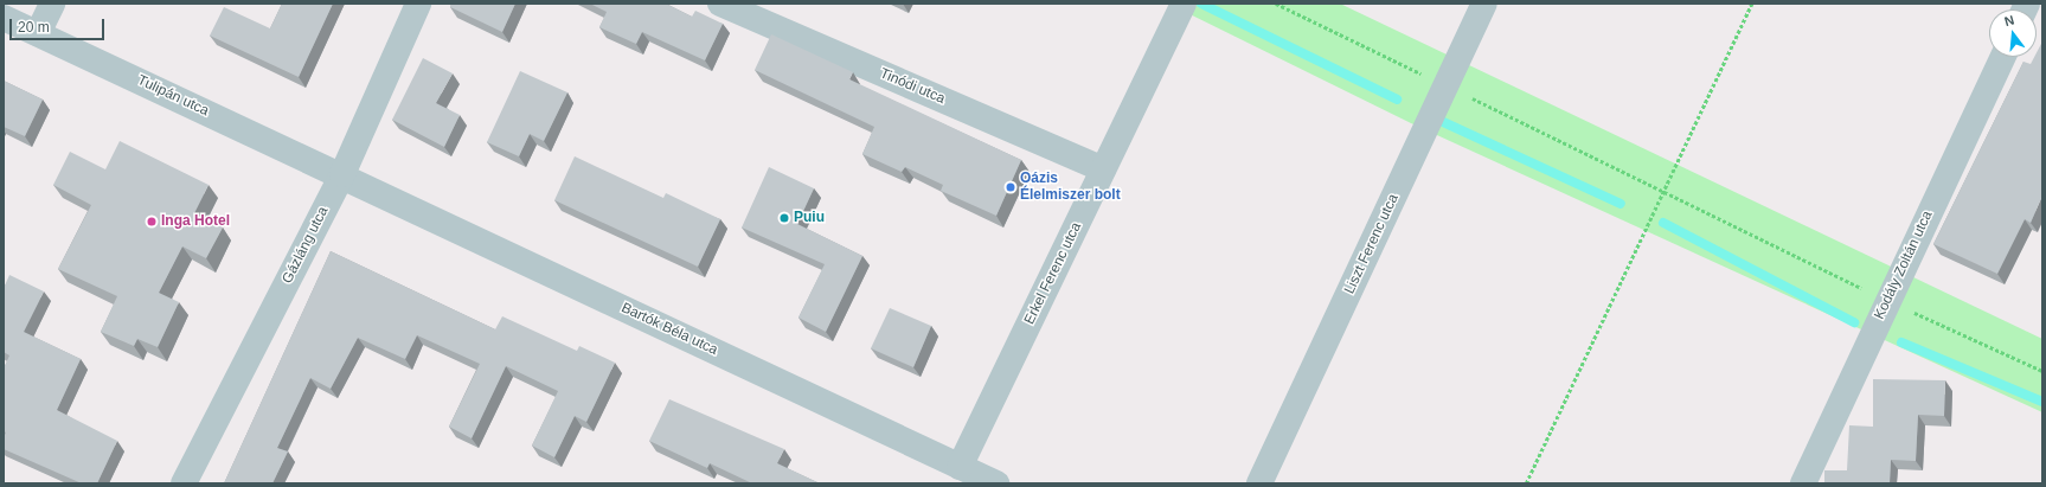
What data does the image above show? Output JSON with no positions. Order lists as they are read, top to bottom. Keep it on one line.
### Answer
{"streets":{"street":["Tinódi utca","Tulipán utca","Liszt Ferenc utca","Gázláng utca","Kodály Zoltán utca","Erkel Ferenc utca","Bartók Béla utca"]},"crossings":[["Tinódi utca","Erkel Ferenc utca"],["Tulipán utca","Gázláng utca"],["Tulipán utca","Bartók Béla utca"],["Gázláng utca","Bartók Béla utca"],["Erkel Ferenc utca","Bartók Béla utca"]],"places":["Oázis Élelmiszer bolt","Puiu","Inga Hotel"],"scale_bar":"20 m","north":"top"}
